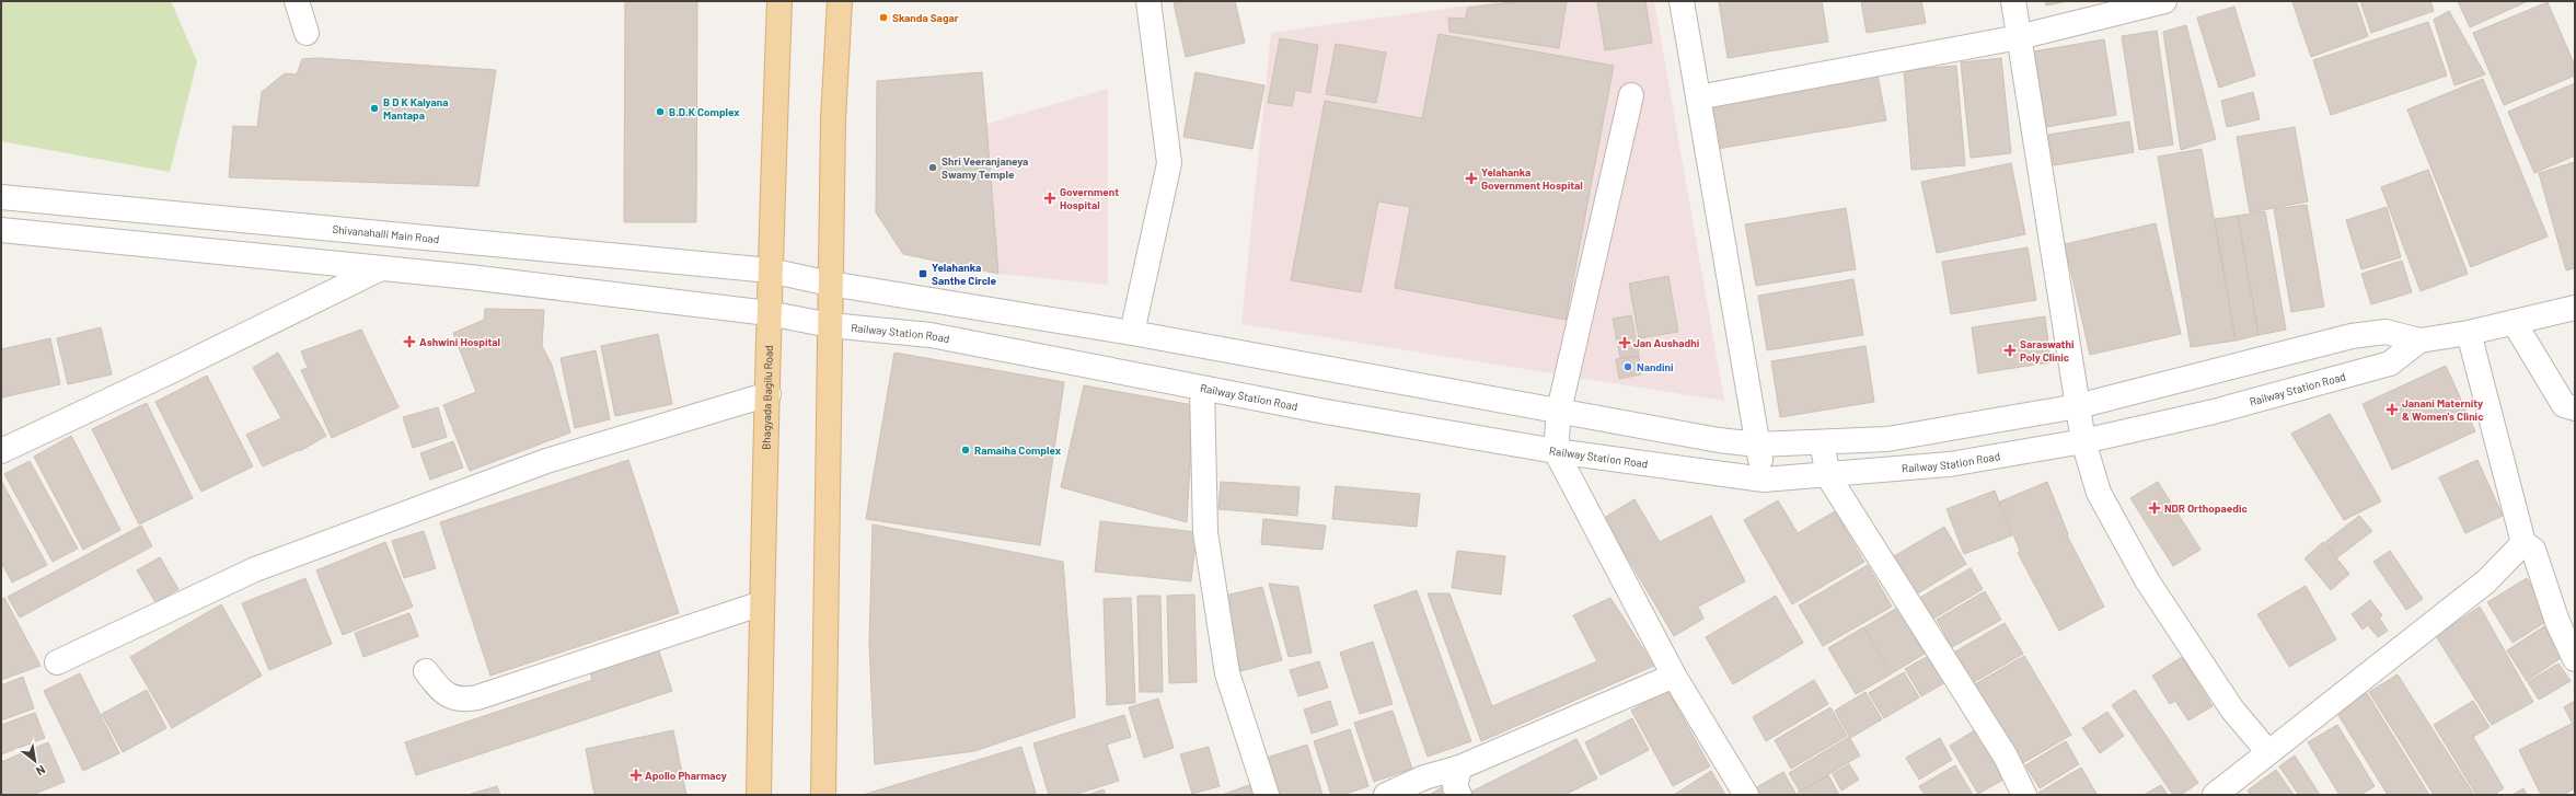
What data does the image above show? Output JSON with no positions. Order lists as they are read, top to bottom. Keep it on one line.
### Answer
{"streets":{"main road":["Bhagyada Bagilu Road"],"street":["Shivanahalli Main Road","Railway Station Road"]},"crossings":[["Shivanahalli Main Road","Railway Station Road"],["Shivanahalli Main Road","Bhagyada Bagilu Road"],["Railway Station Road","Bhagyada Bagilu Road"]],"places":{"other":["Skanda Sagar","B D K Kalyana Mantapa","B.D.K Complex","Shri Veeranjaneya Swamy Temple","Nandini","Ramaiha Complex"],"health":["Yelahanka Government Hospital","Government Hospital","Ashwini Hospital","Jan Aushadhi","Saraswathi Poly Clinic","Janani Maternity & Women's Clinic","NDR Orthopaedic","Apollo Pharmacy"],"transit":["Yelahanka Santhe Circle"]},"north":"bottom right"}
